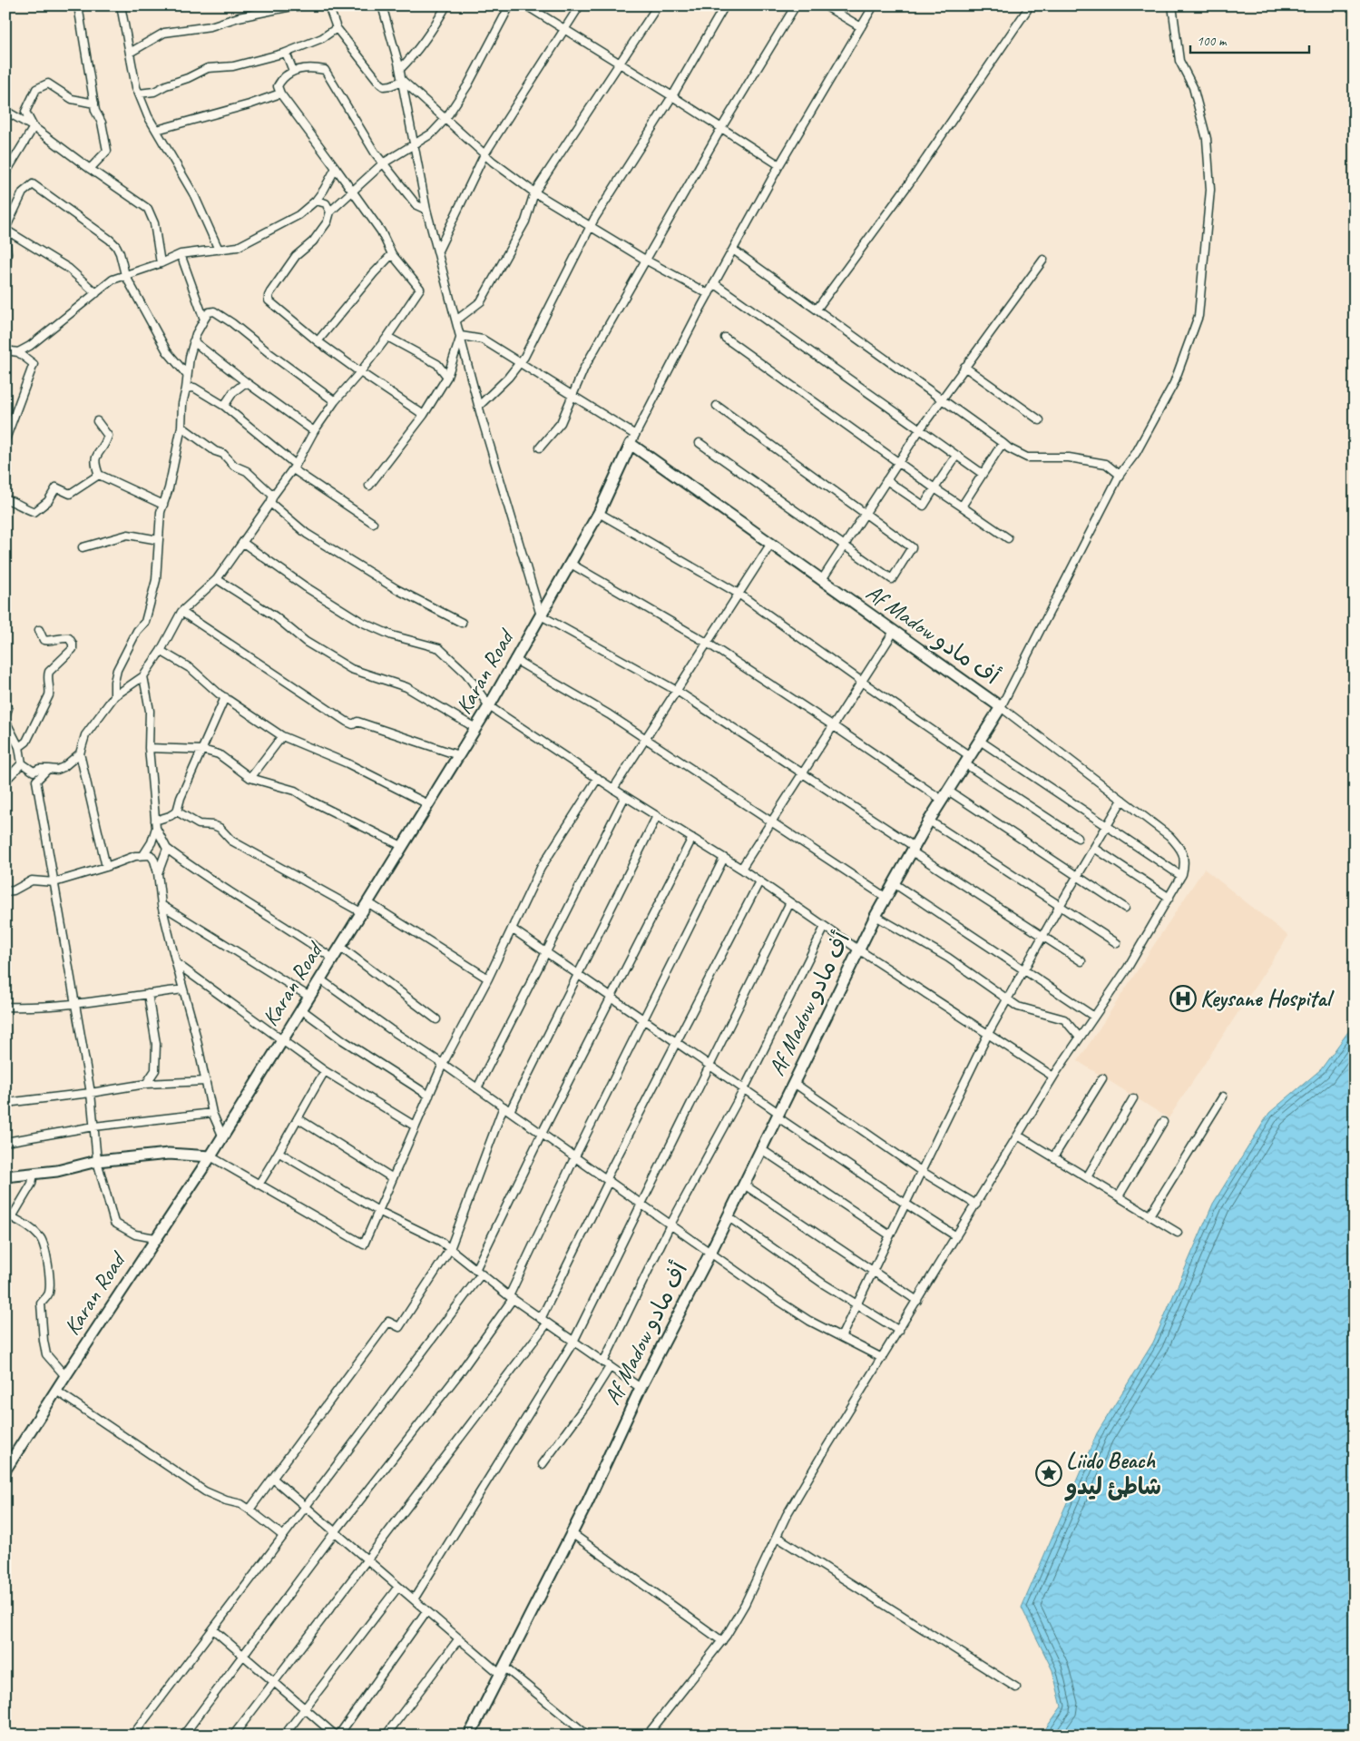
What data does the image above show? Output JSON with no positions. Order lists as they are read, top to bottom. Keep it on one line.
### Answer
{"streets":{"street":["Af Madow أف مادو","Karan Road"]},"crossings":[["Af Madow أف مادو","Karan Road"]],"places":{"hospital":["Keysane Hospital"],"place":["Liido Beach شاطئ ليدو"]},"scale_bar":"100 m"}
